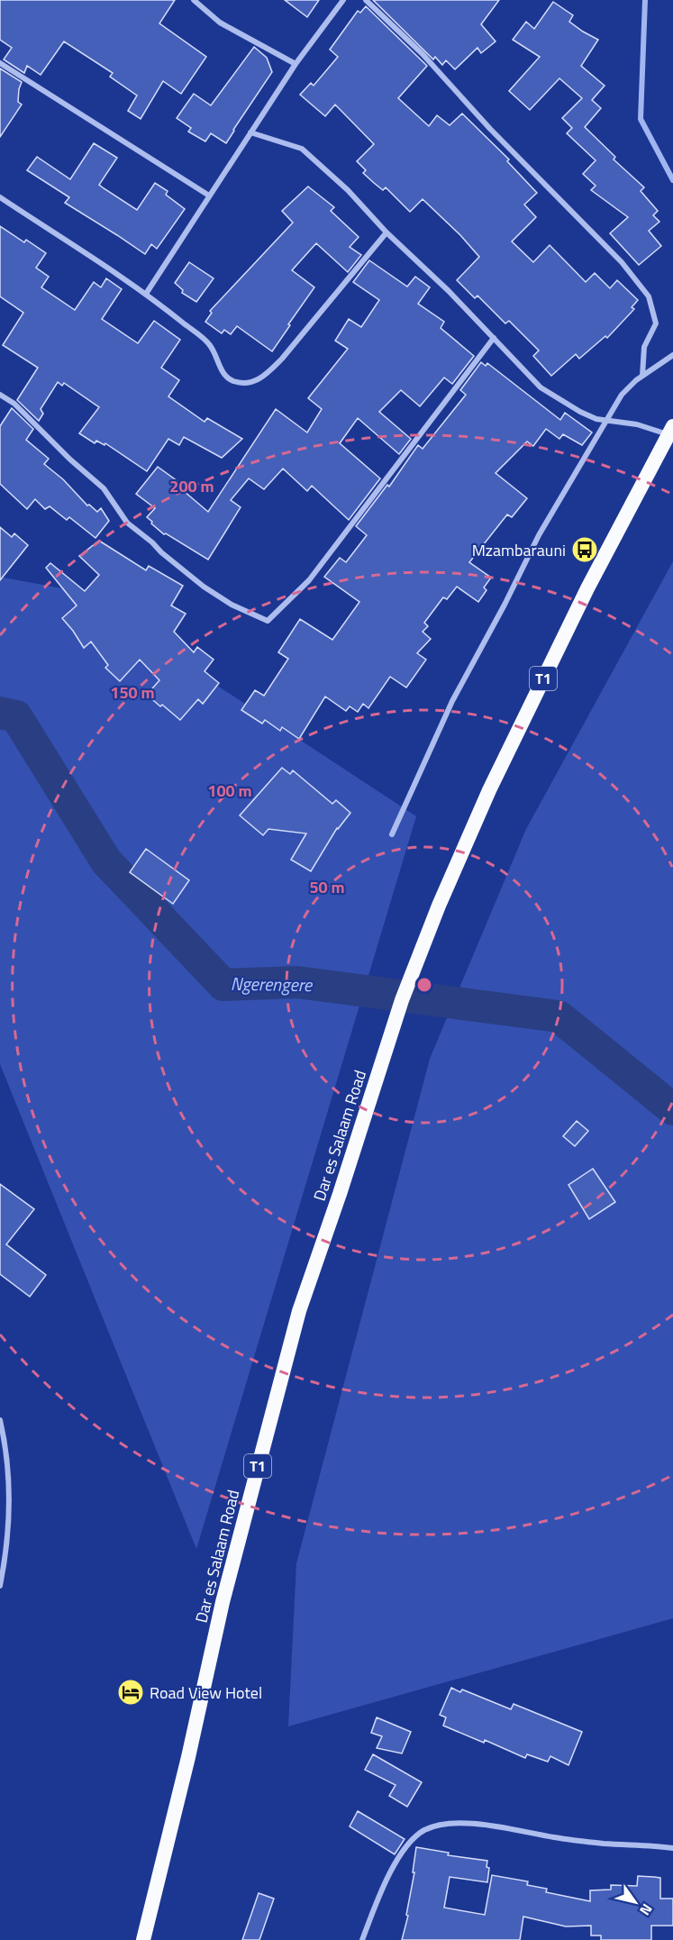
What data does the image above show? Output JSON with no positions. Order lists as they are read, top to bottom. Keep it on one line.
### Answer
{"streets":{"highway":["T1","Dar es Salaam Road"]},"water":["Ngerengere"],"places":{"bus stop":["Mzambarauni"],"hotel":["Road View Hotel"]},"north":"bottom right","rings":["200 m","150 m","100 m","50 m"]}
